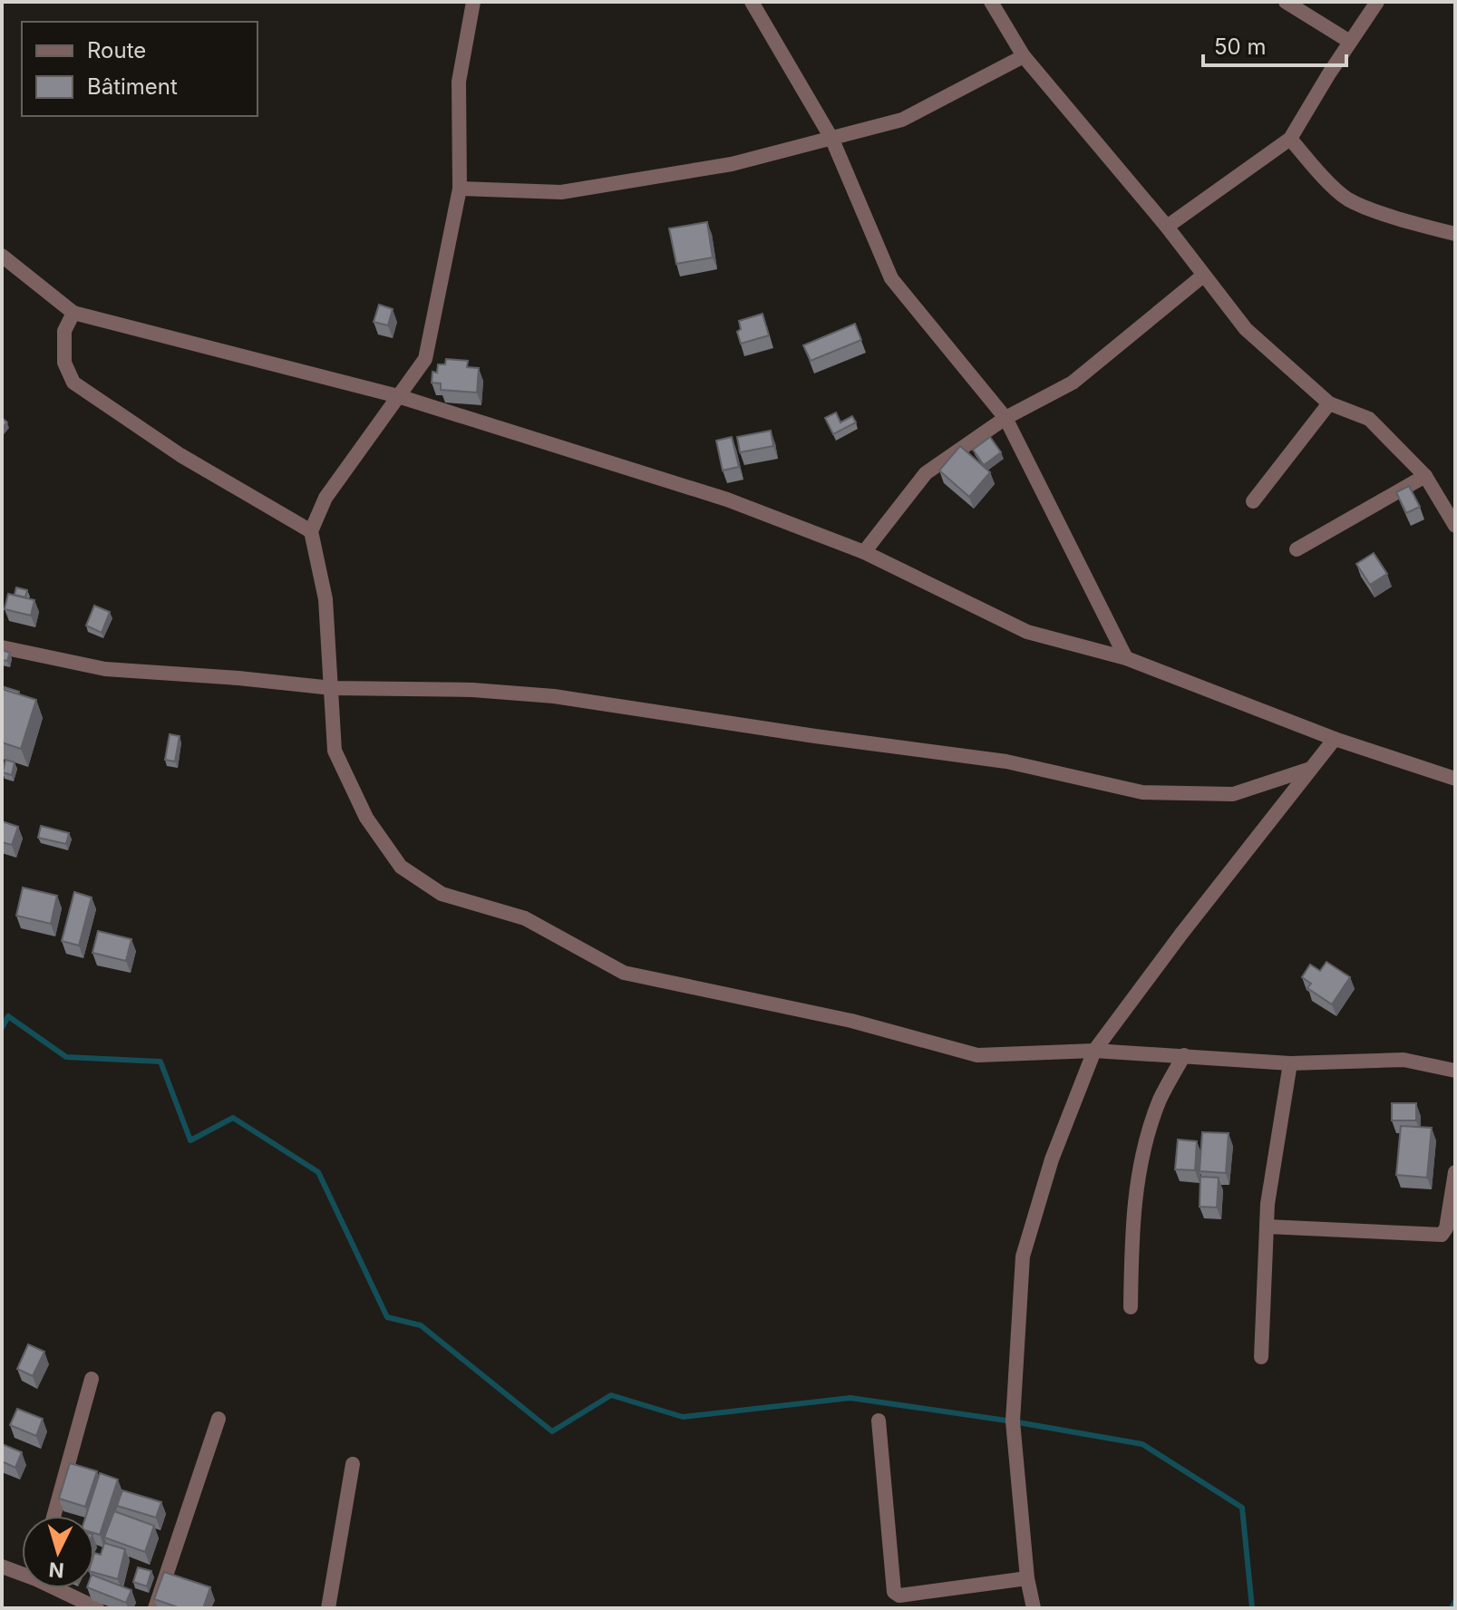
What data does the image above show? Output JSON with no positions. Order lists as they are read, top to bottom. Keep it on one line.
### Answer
{"legend":["Route","Bâtiment"],"scale_bar":"50 m","north":"bottom"}
